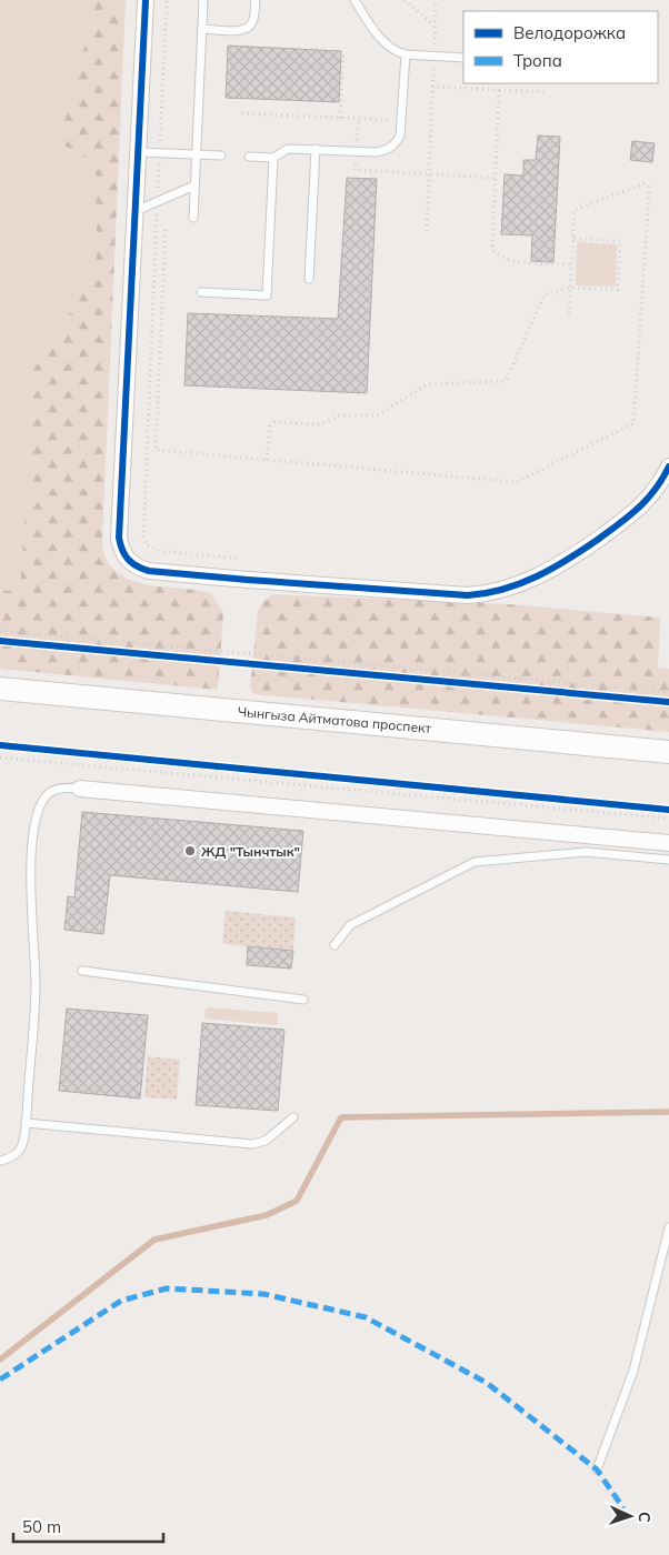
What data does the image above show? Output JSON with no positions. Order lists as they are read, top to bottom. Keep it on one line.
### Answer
{"streets":{"main road":["Чынгыза Айтматова проспект"]},"places":["ЖД \"Тынчтык\""],"legend":["Велодорожка","Тропа"],"scale_bar":"50 m","north":"right"}
